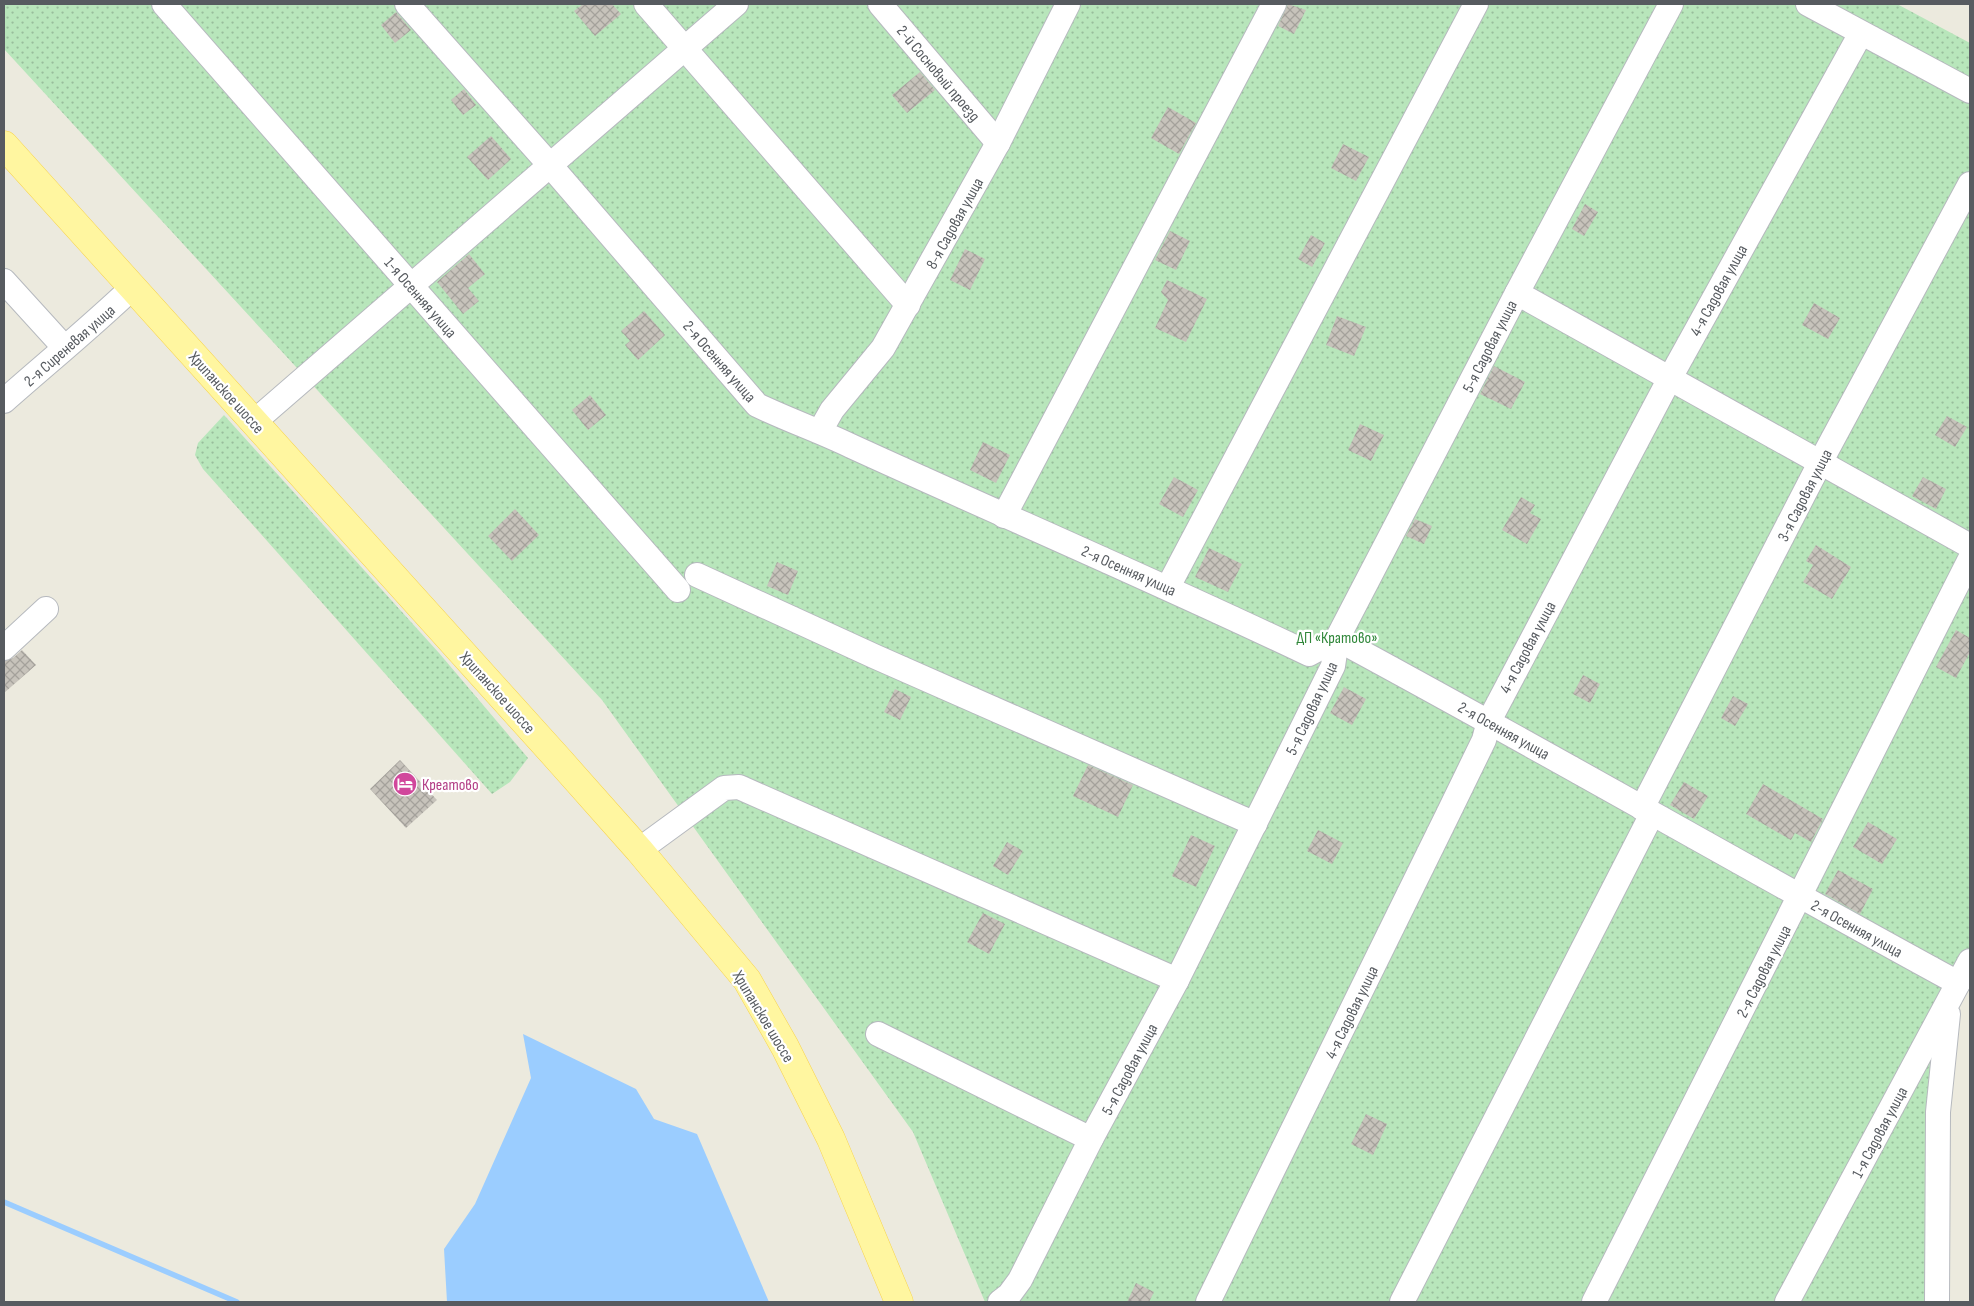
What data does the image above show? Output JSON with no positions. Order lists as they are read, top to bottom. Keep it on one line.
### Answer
{"streets":{"main road":["Хрипанское шоссе"],"street":["2-й Сосновый проезд","8-я Садовая улица","4-я Садовая улица","1-я Осенняя улица","2-я Сиреневая улица","5-я Садовая улица","2-я Осенняя улица","3-я Садовая улица","2-я Садовая улица","1-я Садовая улица"]},"crossings":[["2-й Сосновый проезд","8-я Садовая улица"],["8-я Садовая улица","2-я Осенняя улица"],["4-я Садовая улица","2-я Осенняя улица"],["2-я Сиреневая улица","Хрипанское шоссе"],["5-я Садовая улица","2-я Осенняя улица"],["2-я Осенняя улица","3-я Садовая улица"],["2-я Осенняя улица","2-я Садовая улица"],["2-я Осенняя улица","1-я Садовая улица"]],"parks":["ДП «Кратово»"],"places":{"hotel":["Креатово"]}}
